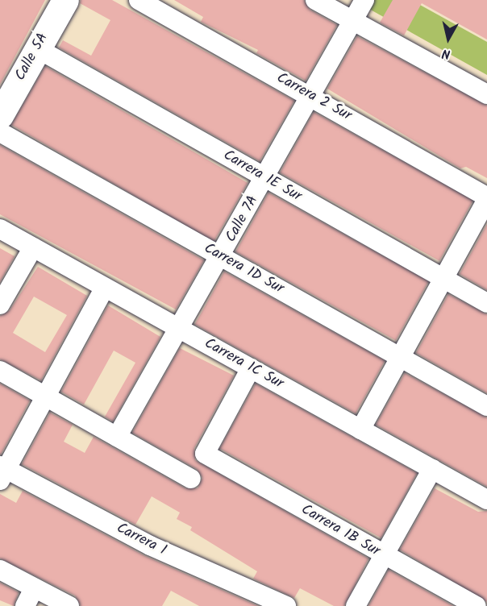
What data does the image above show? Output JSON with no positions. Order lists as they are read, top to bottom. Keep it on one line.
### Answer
{"streets":{"street":["Calle 5A","Carrera 2 Sur","Carrera 1E Sur","Calle 7A","Carrera 1D Sur","Carrera 1C Sur","Carrera 1B Sur","Carrera 1"]},"crossings":[["Calle 5A","Carrera 1E Sur"],["Carrera 2 Sur","Calle 7A"],["Carrera 1E Sur","Calle 7A"],["Calle 7A","Carrera 1D Sur"],["Calle 7A","Carrera 1C Sur"],["Carrera 1C Sur","Carrera 1B Sur"]],"north":"bottom"}
